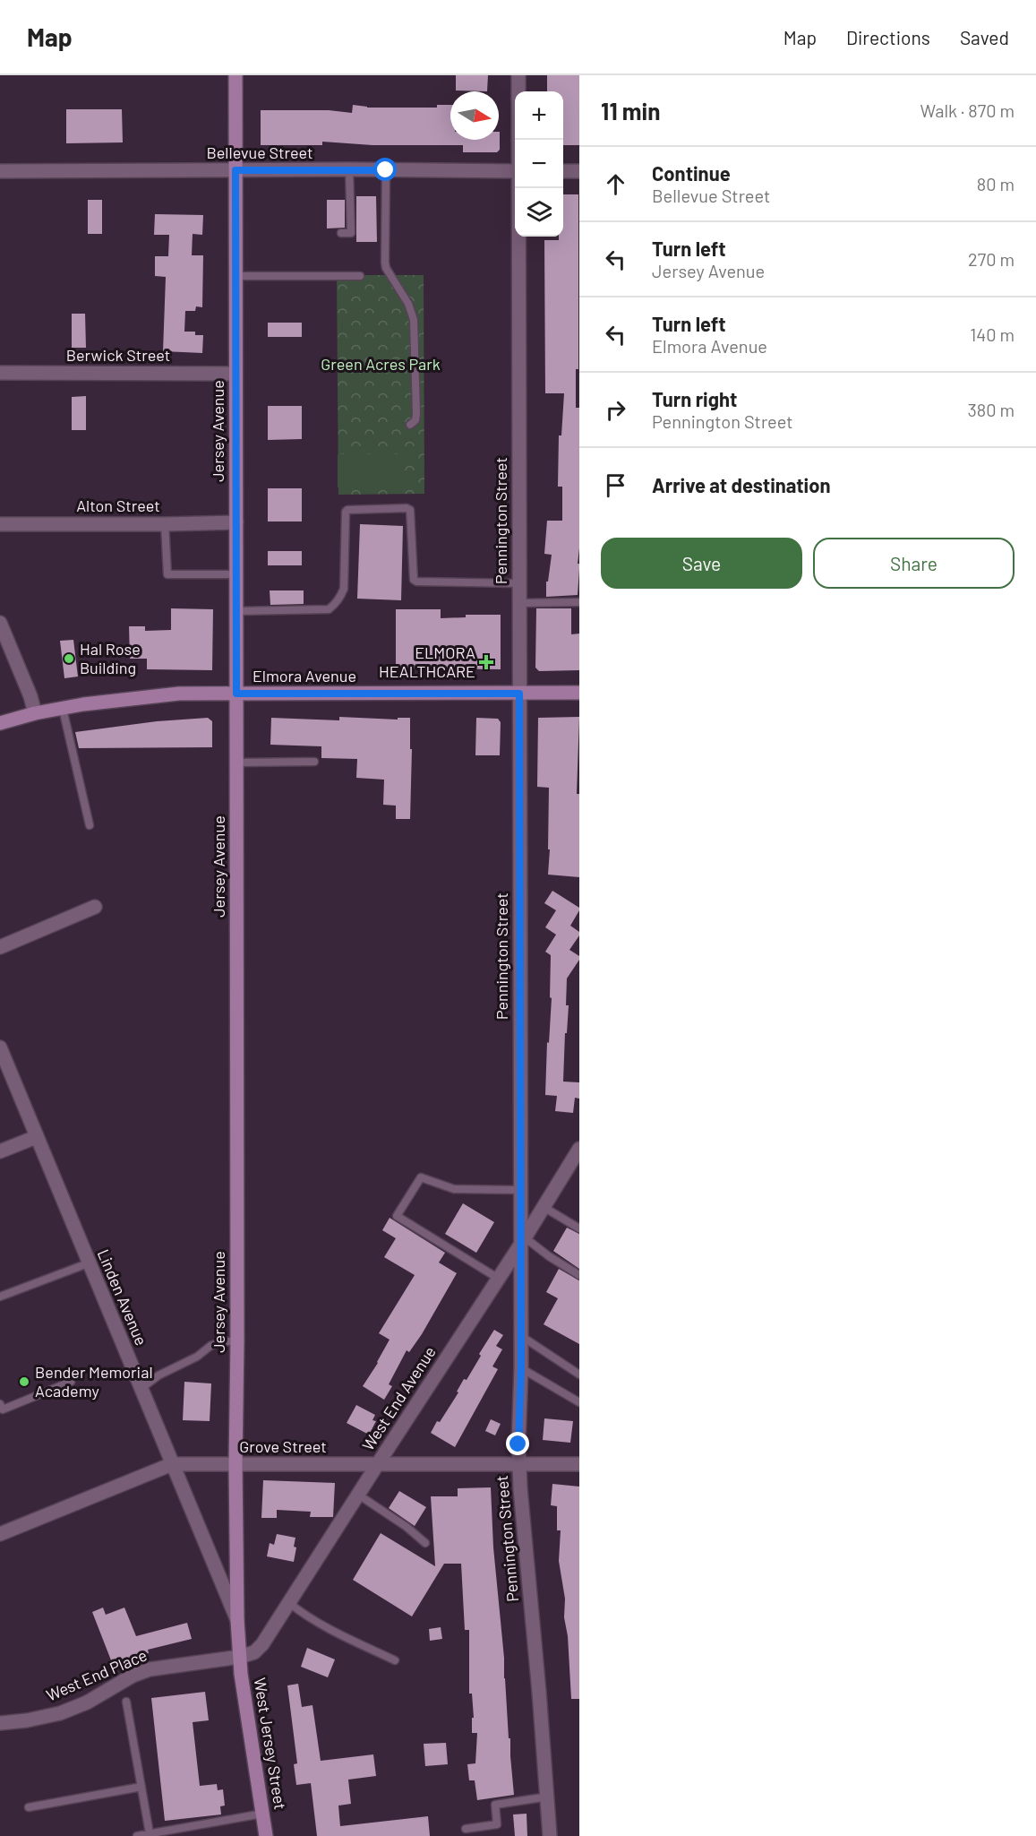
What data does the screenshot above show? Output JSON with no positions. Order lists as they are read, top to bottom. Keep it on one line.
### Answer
{"streets":{"street":["Bellevue Street","Berwick Street","Jersey Avenue","Alton Street","Pennington Street","Elmora Avenue","Linden Avenue","West End Avenue","Grove Street","West End Place","West Jersey Street"]},"crossings":[["Bellevue Street","Jersey Avenue"],["Berwick Street","Jersey Avenue"],["Jersey Avenue","Alton Street"],["Jersey Avenue","Elmora Avenue"],["Jersey Avenue","Linden Avenue"],["Jersey Avenue","West End Avenue"],["Jersey Avenue","Grove Street"],["Jersey Avenue","West End Place"],["Jersey Avenue","West Jersey Street"],["Pennington Street","Elmora Avenue"],["Pennington Street","West End Avenue"],["Pennington Street","Grove Street"],["Linden Avenue","Grove Street"],["West End Avenue","Grove Street"],["West End Avenue","West End Place"],["West End Avenue","West Jersey Street"],["West End Place","West Jersey Street"]],"parks":["Green Acres Park"],"places":{"other":["Hal Rose Building","Bender Memorial Academy"],"health":["ELMORA HEALTHCARE"]},"north":"right","page":{"header":"Map","nav":["Map","Directions","Saved"],"heading":["11 min","Walk · 870 m"],"map_buttons":["+","−"],"list":[["Continue","Bellevue Street","80 m"],["Turn left","Jersey Avenue","270 m"],["Turn left","Elmora Avenue","140 m"],["Turn right","Pennington Street","380 m"],"Arrive at destination"],"buttons":["Save","Share"]}}
